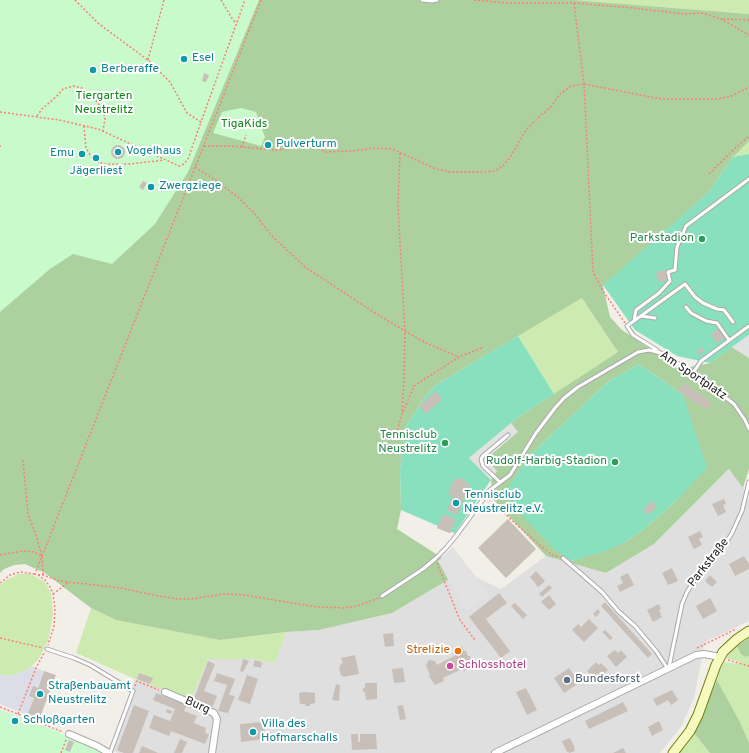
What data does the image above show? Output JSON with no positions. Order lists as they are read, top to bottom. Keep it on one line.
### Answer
{"streets":{"street":["Burg"],"lane":["Am Sportplatz","Parkstraße"]},"parks":["Tiergarten Neustrelitz","TigaKids"],"places":["Esel","Berberaffe","Pulverturm","Vogelhaus","Emu","Jägerliest","Zwergziege","Parkstadion","Tennisclub Neustrelitz","Rudolf-Harbig-Stadion","Tennisclub Neustrelitz e.V.","Strelizie","Schlosshotel","Bundesforst","Straßenbauamt Neustrelitz","Schloßgarten","Villa des Hofmarschalls"]}
